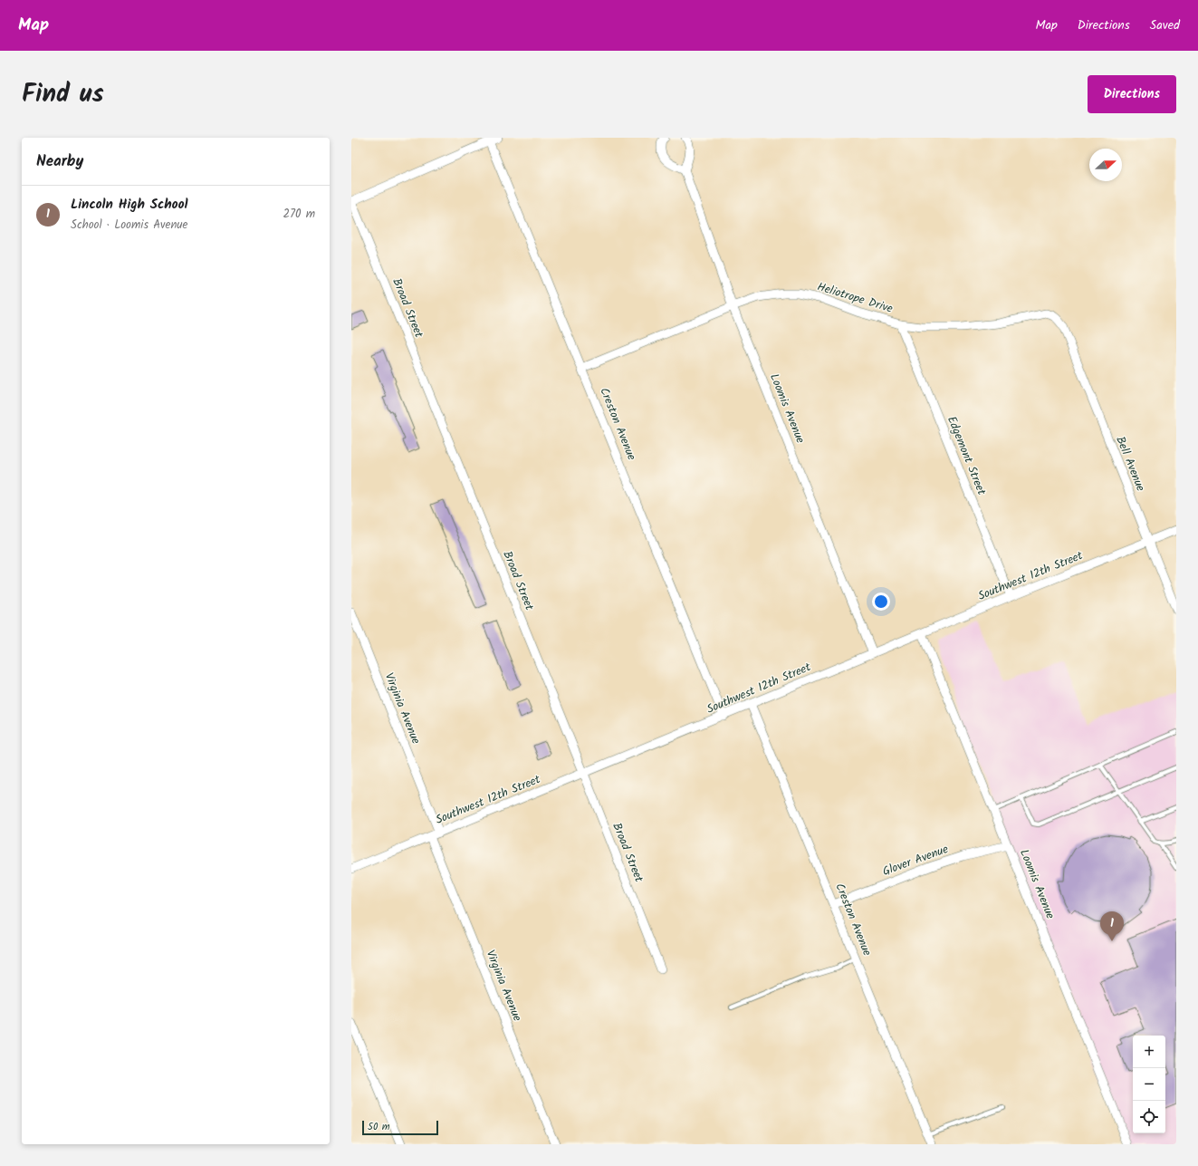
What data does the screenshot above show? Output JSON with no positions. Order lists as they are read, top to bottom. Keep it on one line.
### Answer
{"streets":{"street":["Heliotrope Drive","Broad Street","Loomis Avenue","Creston Avenue","Edgemont Street","Bell Avenue","Southwest 12th Street","Virginia Avenue","Glover Avenue"]},"crossings":[["Heliotrope Drive","Loomis Avenue"],["Heliotrope Drive","Creston Avenue"],["Heliotrope Drive","Edgemont Street"],["Heliotrope Drive","Bell Avenue"],["Broad Street","Southwest 12th Street"],["Loomis Avenue","Southwest 12th Street"],["Loomis Avenue","Glover Avenue"],["Creston Avenue","Southwest 12th Street"],["Creston Avenue","Glover Avenue"],["Edgemont Street","Southwest 12th Street"],["Bell Avenue","Southwest 12th Street"],["Southwest 12th Street","Virginia Avenue"]],"scale_bar":"50 m","north":"right","page":{"header":"Map","nav":["Map","Directions","Saved"],"title":"Find us","buttons":"Directions","heading":"Nearby","list":[{"mark":"1","name":"Lincoln High School","note":"School · Loomis Avenue","value":"270 m"}],"pins":"1","map_buttons":["+","−"],"scale":"50 m"}}
